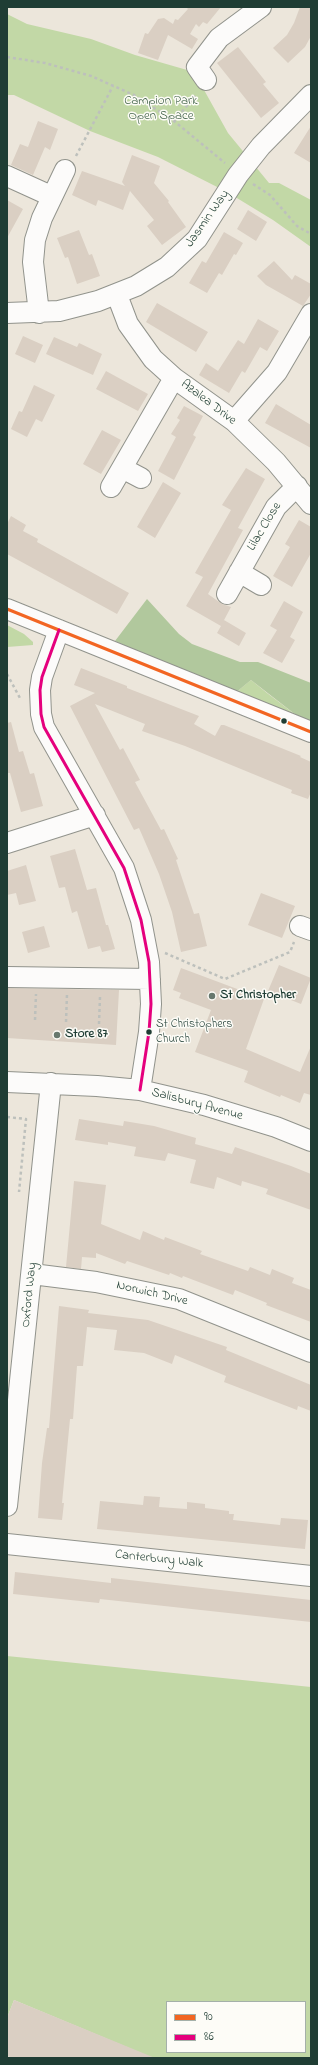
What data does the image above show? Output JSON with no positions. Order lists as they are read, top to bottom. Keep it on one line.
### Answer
{"streets":{"street":["Jasmin Way","Azalea Drive","Lilac Close","Salisbury Avenue","Norwich Drive","Oxford Way","Canterbury Walk"]},"crossings":[["Jasmin Way","Azalea Drive"],["Azalea Drive","Lilac Close"],["Salisbury Avenue","Oxford Way"],["Norwich Drive","Oxford Way"]],"parks":["Campion Park Open Space"],"places":["St Christopher","St Christophers Church","Store 87"],"lines":["transit line 90","transit line 86"],"legend":["90","86"]}
